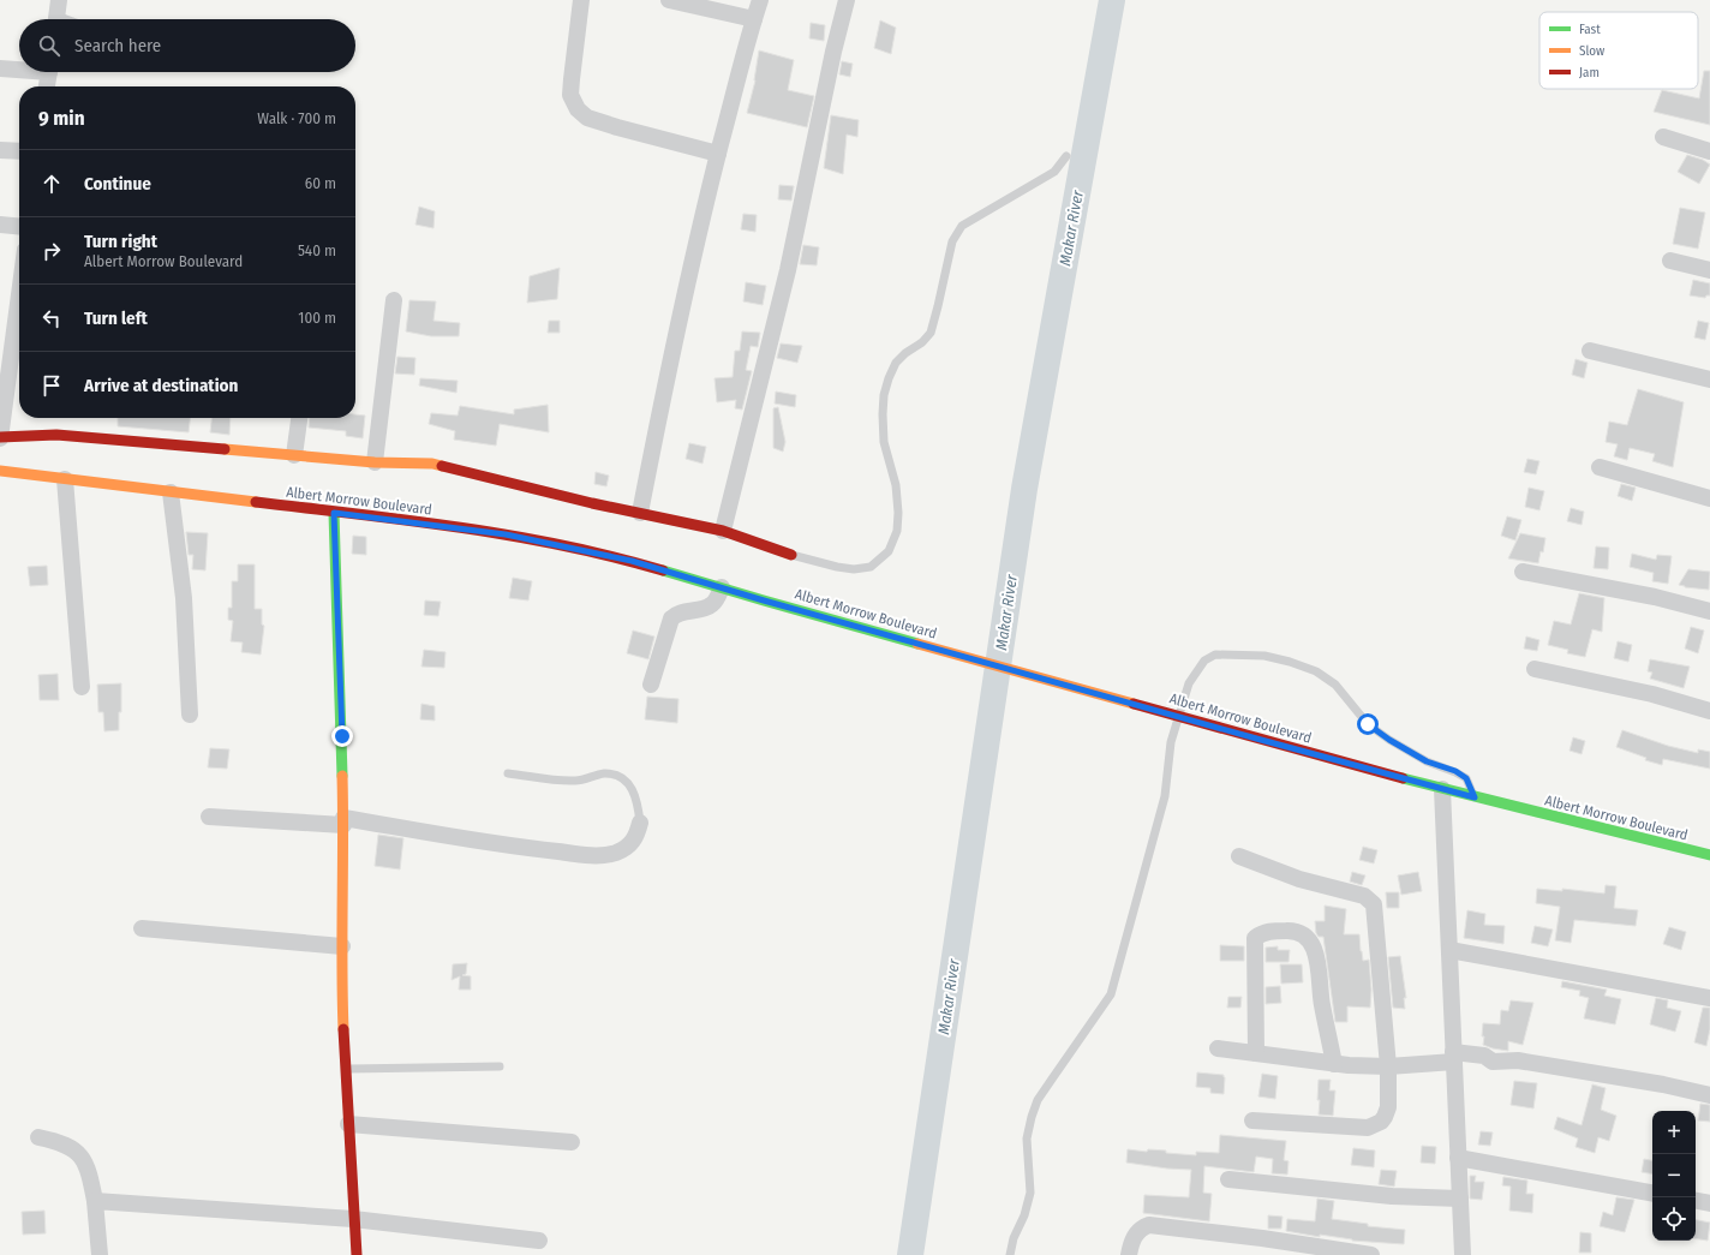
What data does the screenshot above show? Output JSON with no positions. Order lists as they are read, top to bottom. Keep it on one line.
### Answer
{"streets":{"main road":["Albert Morrow Boulevard"]},"water":["Makar River"],"legend":["Fast","Slow","Jam"],"page":{"search":"Search here","heading":["9 min","Walk · 700 m"],"list":[["Continue","60 m"],["Turn right","Albert Morrow Boulevard","540 m"],["Turn left","100 m"],"Arrive at destination"],"map_buttons":["+","−"]}}
